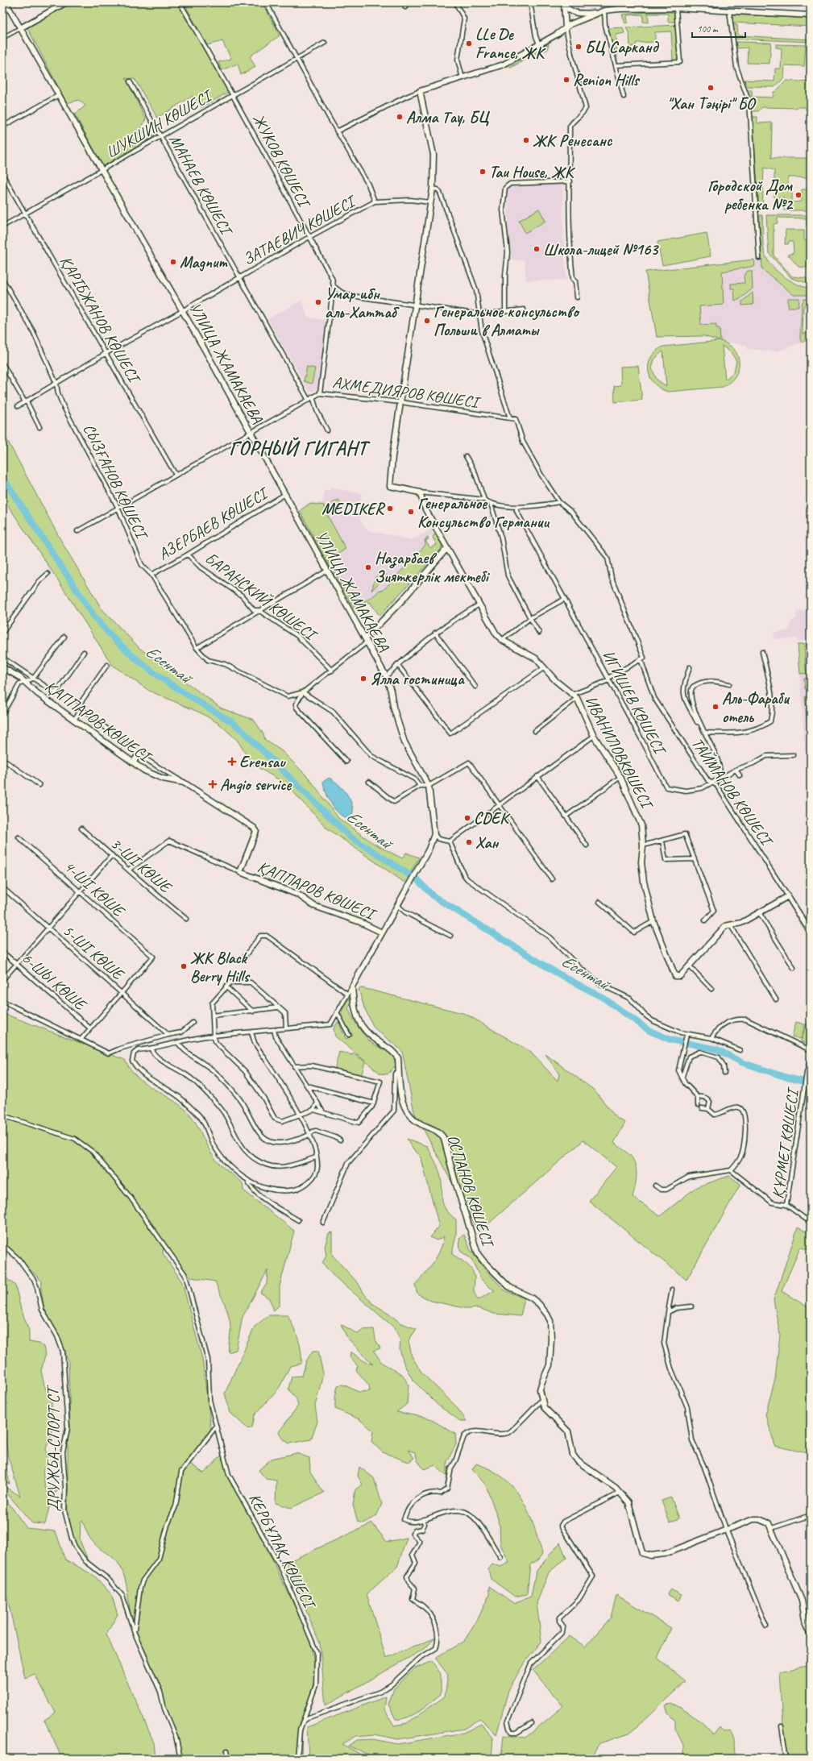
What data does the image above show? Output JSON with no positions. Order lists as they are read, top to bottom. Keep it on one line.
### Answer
{"streets":{"street":["ШУКШИН КӨШЕСІ","ЖУКОВ КӨШЕСІ","МАНАЕВ КӨШЕСІ","ЗАТАЕВИЧ КӨШЕСІ","ҚАРІБЖАНОВ КӨШЕСІ","УЛИЦА ЖАМАКАЕВА","АХМЕДИЯРОВ КӨШЕСІ","СЫЗҒАНОВ КӨШЕСІ","АЗЕРБАЕВ КӨШЕСІ","БАРАНСКИЙ КӨШЕСІ","ИГИШЕВ КӨШЕСІ","ҚАППАРОВ КӨШЕСІ","ИВАНИЛОВКӨШЕСІ","ТАЙМАНОВ КӨШЕСІ","3-ШІ КӨШЕ","4-ШІ КӨШЕ","5-ШІ КӨШЕ","6-ШЫ КӨШЕ","ҚҰРМЕТ КӨШЕСІ","ОСПАНОВ КӨШЕСІ","ДРУЖБА-СПОРТ СТ","КЕРБҰЛАҚ КӨШЕСІ"]},"crossings":[["ШУКШИН КӨШЕСІ","ЖУКОВ КӨШЕСІ"],["ШУКШИН КӨШЕСІ","МАНАЕВ КӨШЕСІ"],["ШУКШИН КӨШЕСІ","ҚАРІБЖАНОВ КӨШЕСІ"],["ШУКШИН КӨШЕСІ","УЛИЦА ЖАМАКАЕВА"],["ЖУКОВ КӨШЕСІ","ЗАТАЕВИЧ КӨШЕСІ"],["ЖУКОВ КӨШЕСІ","АХМЕДИЯРОВ КӨШЕСІ"],["МАНАЕВ КӨШЕСІ","ЗАТАЕВИЧ КӨШЕСІ"],["МАНАЕВ КӨШЕСІ","АХМЕДИЯРОВ КӨШЕСІ"],["ЗАТАЕВИЧ КӨШЕСІ","ҚАРІБЖАНОВ КӨШЕСІ"],["ЗАТАЕВИЧ КӨШЕСІ","УЛИЦА ЖАМАКАЕВА"],["ЗАТАЕВИЧ КӨШЕСІ","СЫЗҒАНОВ КӨШЕСІ"],["ҚАРІБЖАНОВ КӨШЕСІ","АХМЕДИЯРОВ КӨШЕСІ"],["УЛИЦА ЖАМАКАЕВА","АХМЕДИЯРОВ КӨШЕСІ"],["УЛИЦА ЖАМАКАЕВА","АЗЕРБАЕВ КӨШЕСІ"],["АХМЕДИЯРОВ КӨШЕСІ","СЫЗҒАНОВ КӨШЕСІ"],["АХМЕДИЯРОВ КӨШЕСІ","ТАЙМАНОВ КӨШЕСІ"],["СЫЗҒАНОВ КӨШЕСІ","АЗЕРБАЕВ КӨШЕСІ"],["АЗЕРБАЕВ КӨШЕСІ","БАРАНСКИЙ КӨШЕСІ"],["ИГИШЕВ КӨШЕСІ","ТАЙМАНОВ КӨШЕСІ"],["ҚАППАРОВ КӨШЕСІ","3-ШІ КӨШЕ"],["ИВАНИЛОВКӨШЕСІ","ТАЙМАНОВ КӨШЕСІ"],["4-ШІ КӨШЕ","5-ШІ КӨШЕ"]],"districts":["ГОРНЫЙ ГИГАНТ"],"water":["Есентай"],"places":{"other":["LLe De France, ЖК","БЦ Сарканд","Renion Hills","\"Хан Тәңірі\" БО","Алма Тау, БЦ","ЖК Ренесанс","Tau House, ЖК","Городской Дом ребенка №2","Школа-лицей №163","Magnum","Умар ибн аль-Хаттаб","Генеральное консульство Польши в Алматы","MEDIKER","Генеральное Консульство Германии","Назарбаев Зияткерлік мектебі","Ялла гостиница","Аль-Фараби отель","CDEK","Хан","ЖК Black Berry Hills"],"health":["Erensau","Angio service"]},"scale_bar":"100 m"}
